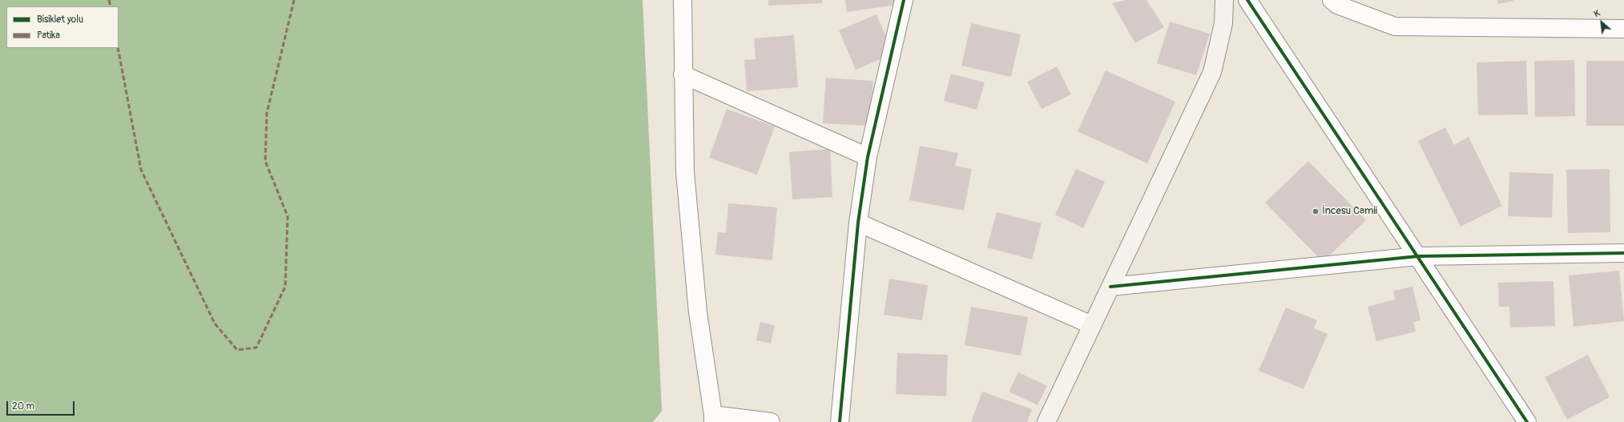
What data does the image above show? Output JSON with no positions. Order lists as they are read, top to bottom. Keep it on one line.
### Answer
{"places":["İncesu Camii"],"legend":["Bisiklet yolu","Patika"],"scale_bar":"20 m","north":"top left"}
